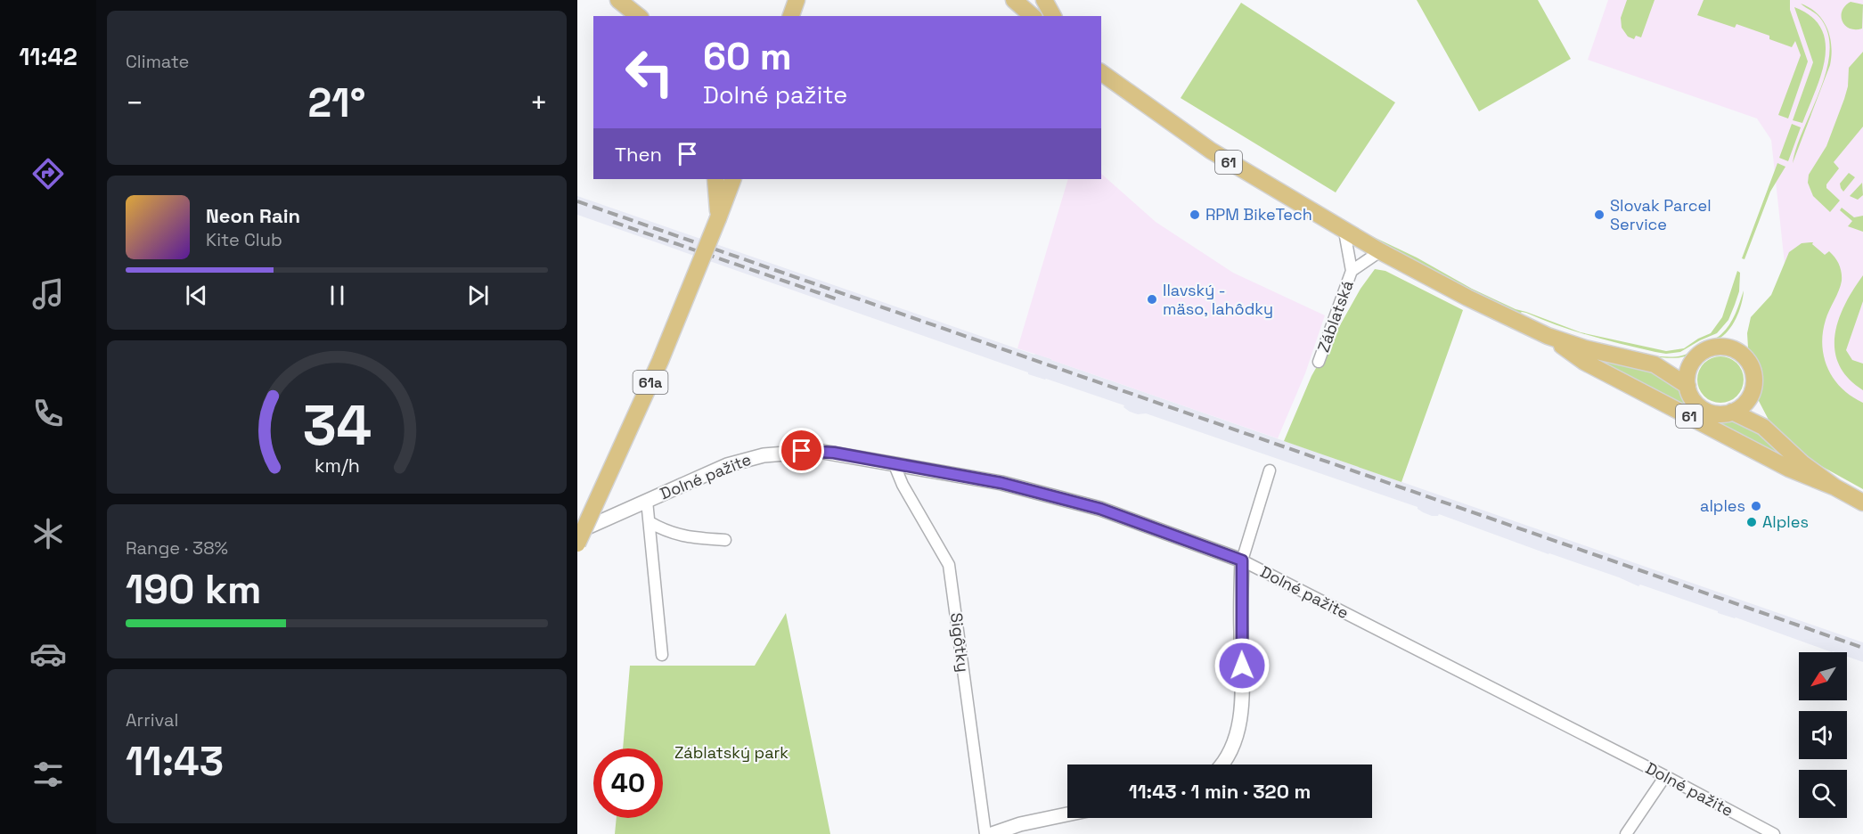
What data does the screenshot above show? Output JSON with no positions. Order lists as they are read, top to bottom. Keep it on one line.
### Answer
{"streets":{"main road":["61","61a"],"street":["Záblatská","Dolné pažite","Sigôtky"]},"crossings":[["61","Záblatská"],["Dolné pažite","Sigôtky"]],"parks":["Záblatský park"],"places":["RPM BikeTech","Slovak Parcel Service","Ilavský - mäso, lahôdky","alples","Alples"],"north":"bottom left","page":{"tabs":"11:42","tile":["Climate",["Range · 38%","190 km"],["Arrival","11:43"]],"turn":["60 m","Dolné pažite"],"heat":["−","21°","+"],"then":"Then","song":["Neon Rain","Kite Club"],"limit":"40","trip":"11:43 · 1 min · 320 m","gauge":["34","km/h"]}}
